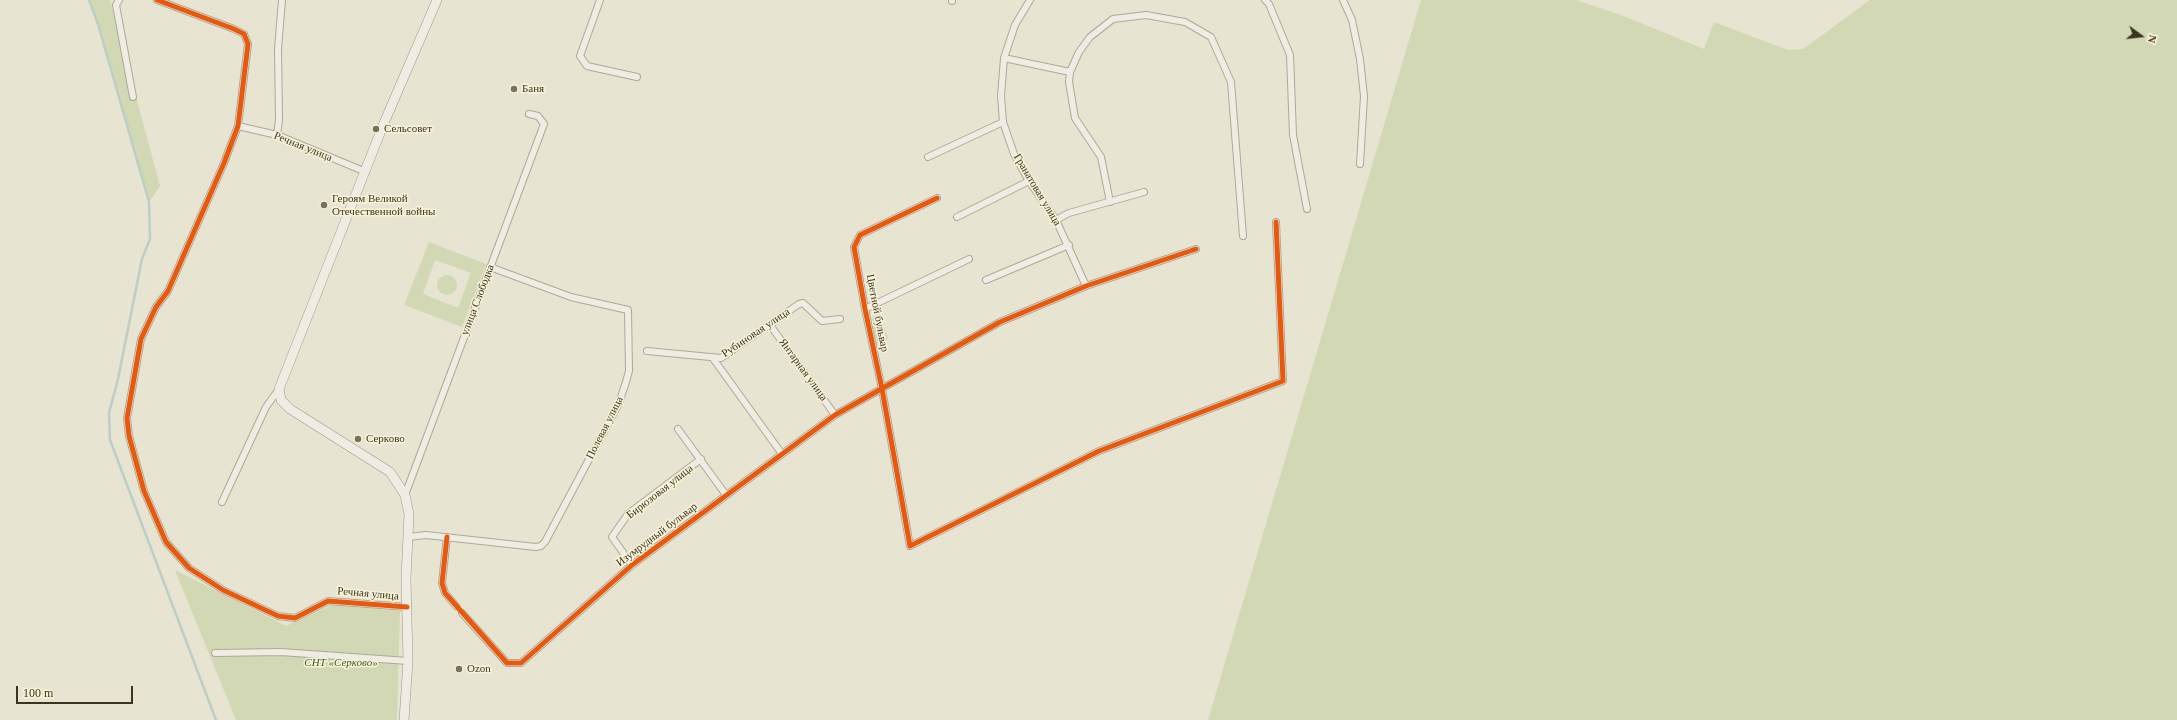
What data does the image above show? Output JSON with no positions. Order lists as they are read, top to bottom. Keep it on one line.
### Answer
{"streets":{"street":["Речная улица","Гранатовая улица","улица Слободка","Цветной бульвар","Рубиновая улица","Янтарная улица","Полевая улица","Бирюзовая улица","Изумрудный бульвар"]},"crossings":[["Гранатовая улица","Изумрудный бульвар"],["улица Слободка","Полевая улица"],["Цветной бульвар","Изумрудный бульвар"],["Рубиновая улица","Янтарная улица"],["Рубиновая улица","Изумрудный бульвар"],["Янтарная улица","Изумрудный бульвар"],["Бирюзовая улица","Изумрудный бульвар"]],"parks":["СНТ «Серково»"],"places":["Баня","Сельсовет","Героям Великой Отечественной войны","Серково","Ozon"],"scale_bar":"100 m","north":"right"}
